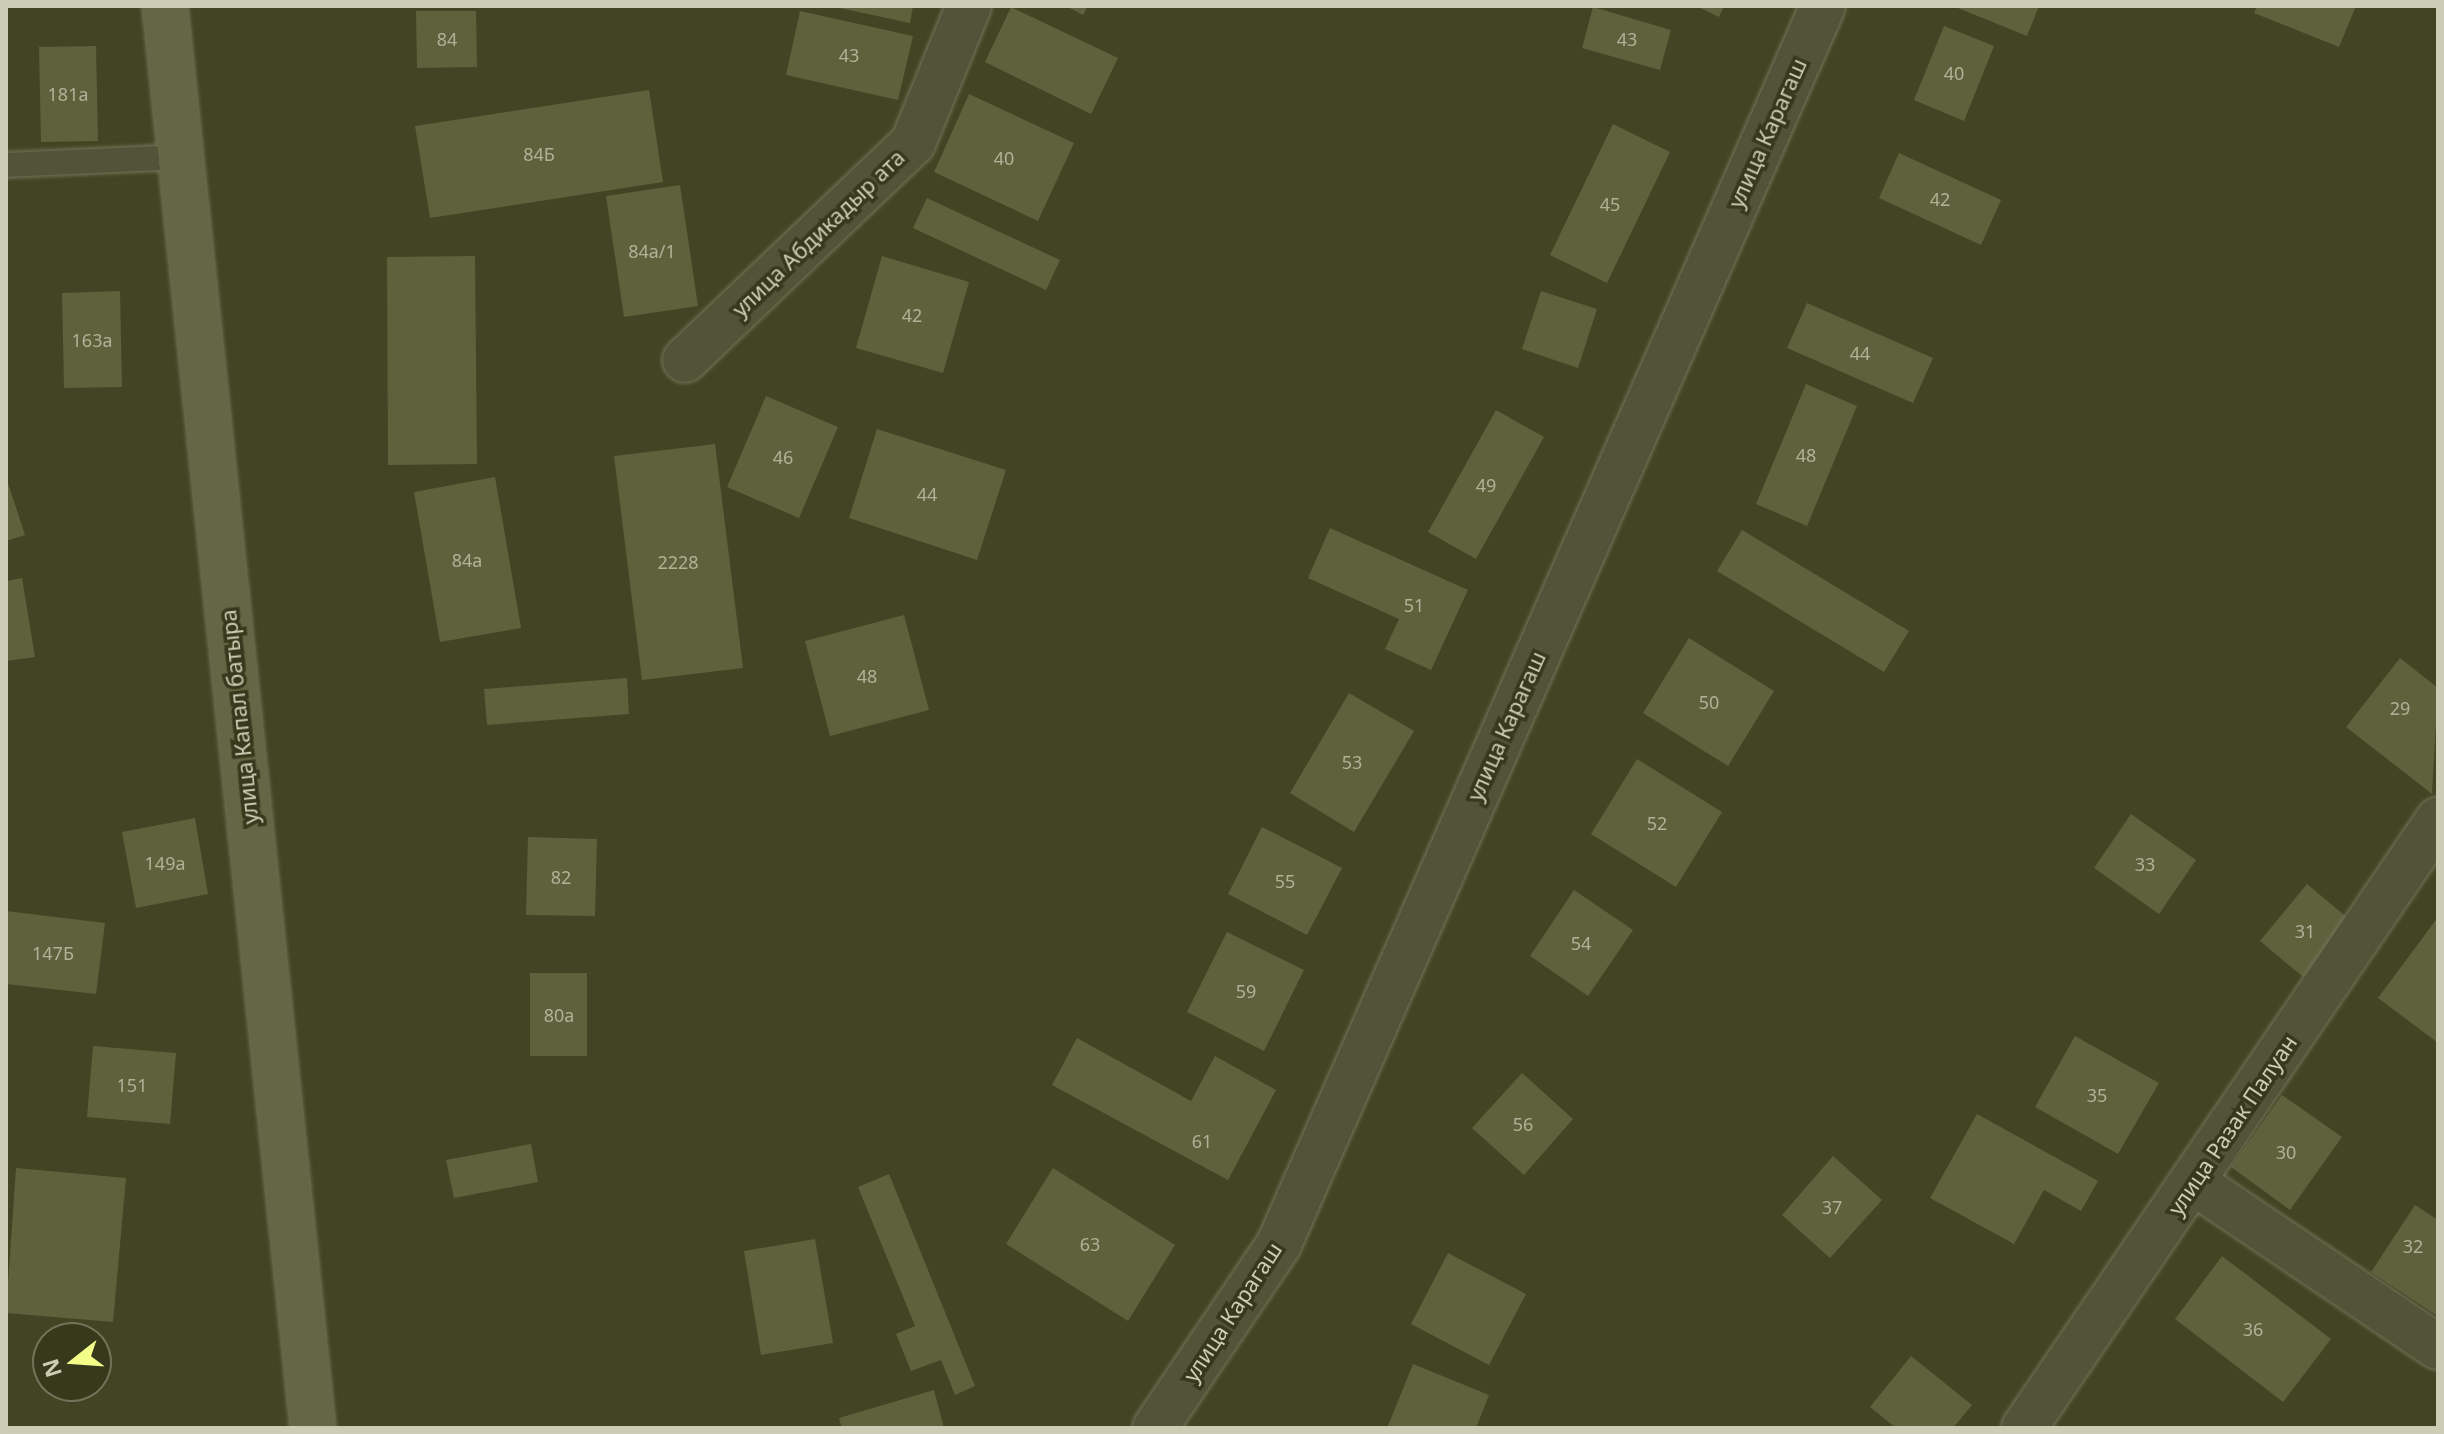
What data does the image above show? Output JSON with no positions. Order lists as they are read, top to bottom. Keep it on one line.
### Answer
{"streets":{"main road":["улица Капал батыра"],"street":["улица Карагаш","улица Абдикадыр ата","улица Разак Палуан"]},"house_numbers":["84","43","43","40","181а","84Б","40","42","45","84а/1","42","163а","44","48","46","49","44","84а","2228","51","48","50","29","53","52","149а","33","82","55","31","54","147Б","59","80а","151","35","56","61","30","37","63","32","36"],"north":"left"}
